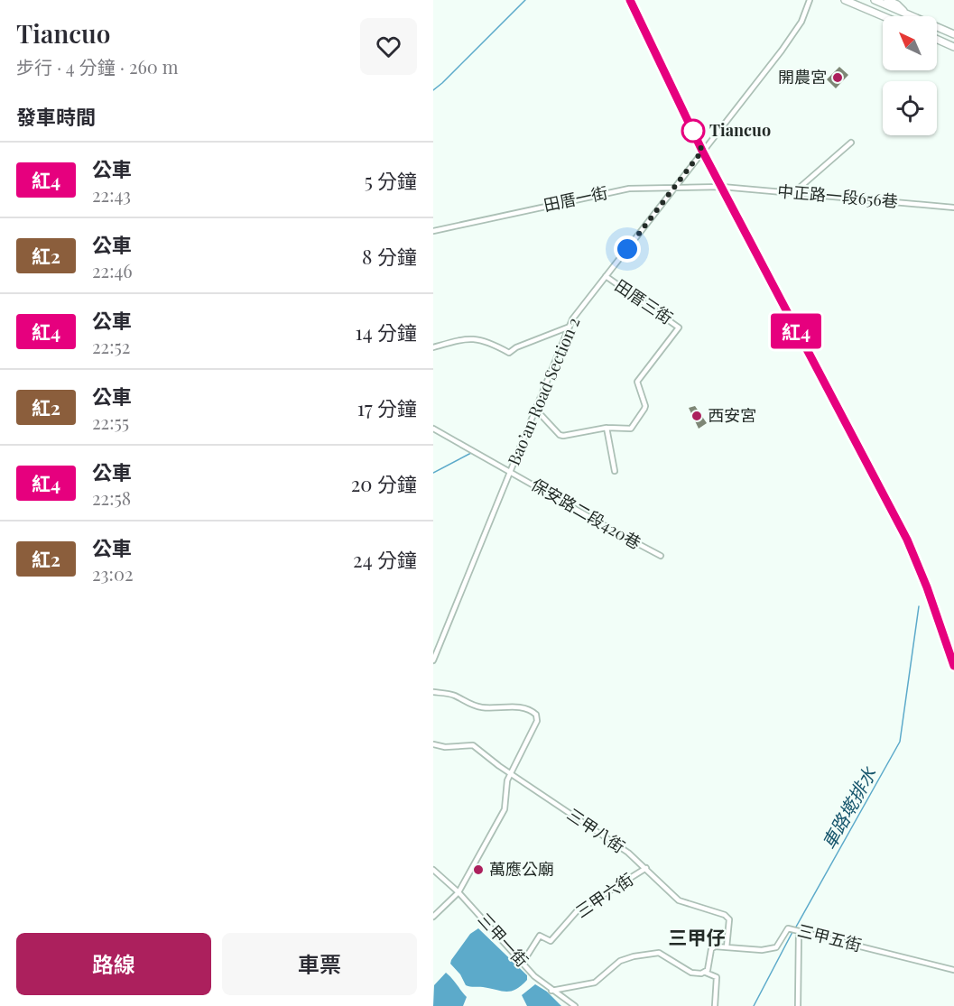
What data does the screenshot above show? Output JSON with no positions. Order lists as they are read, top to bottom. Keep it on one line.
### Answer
{"streets":{"street":["中正路一段656巷","田厝一街","田厝三街","Bao’an Road Section 2","保安路二段420巷","三甲八街","三甲六街","三甲五街","三甲一街"]},"crossings":[["中正路一段656巷","田厝一街"],["田厝一街","Bao’an Road Section 2"],["田厝三街","Bao’an Road Section 2"],["Bao’an Road Section 2","保安路二段420巷"],["三甲八街","三甲六街"],["三甲八街","三甲五街"],["三甲六街","三甲一街"]],"districts":["三甲仔"],"water":["車路墘排水"],"places":["開農宮","Tiancuo","西安宮","萬應公廟"],"lines":["bus line 紅4"],"north":"top left","page":{"heading":[["Tiancuo","步行 · 4 分鐘 · 260 m"],"發車時間"],"on_map":"紅4","list":[{"mark":"紅4","name":"公車","note":"22:43","value":"5 分鐘"},{"mark":"紅2","name":"公車","note":"22:46","value":"8 分鐘"},{"mark":"紅4","name":"公車","note":"22:52","value":"14 分鐘"},{"mark":"紅2","name":"公車","note":"22:55","value":"17 分鐘"},{"mark":"紅4","name":"公車","note":"22:58","value":"20 分鐘"},{"mark":"紅2","name":"公車","note":"23:02","value":"24 分鐘"}],"buttons":["路線","車票"]}}
